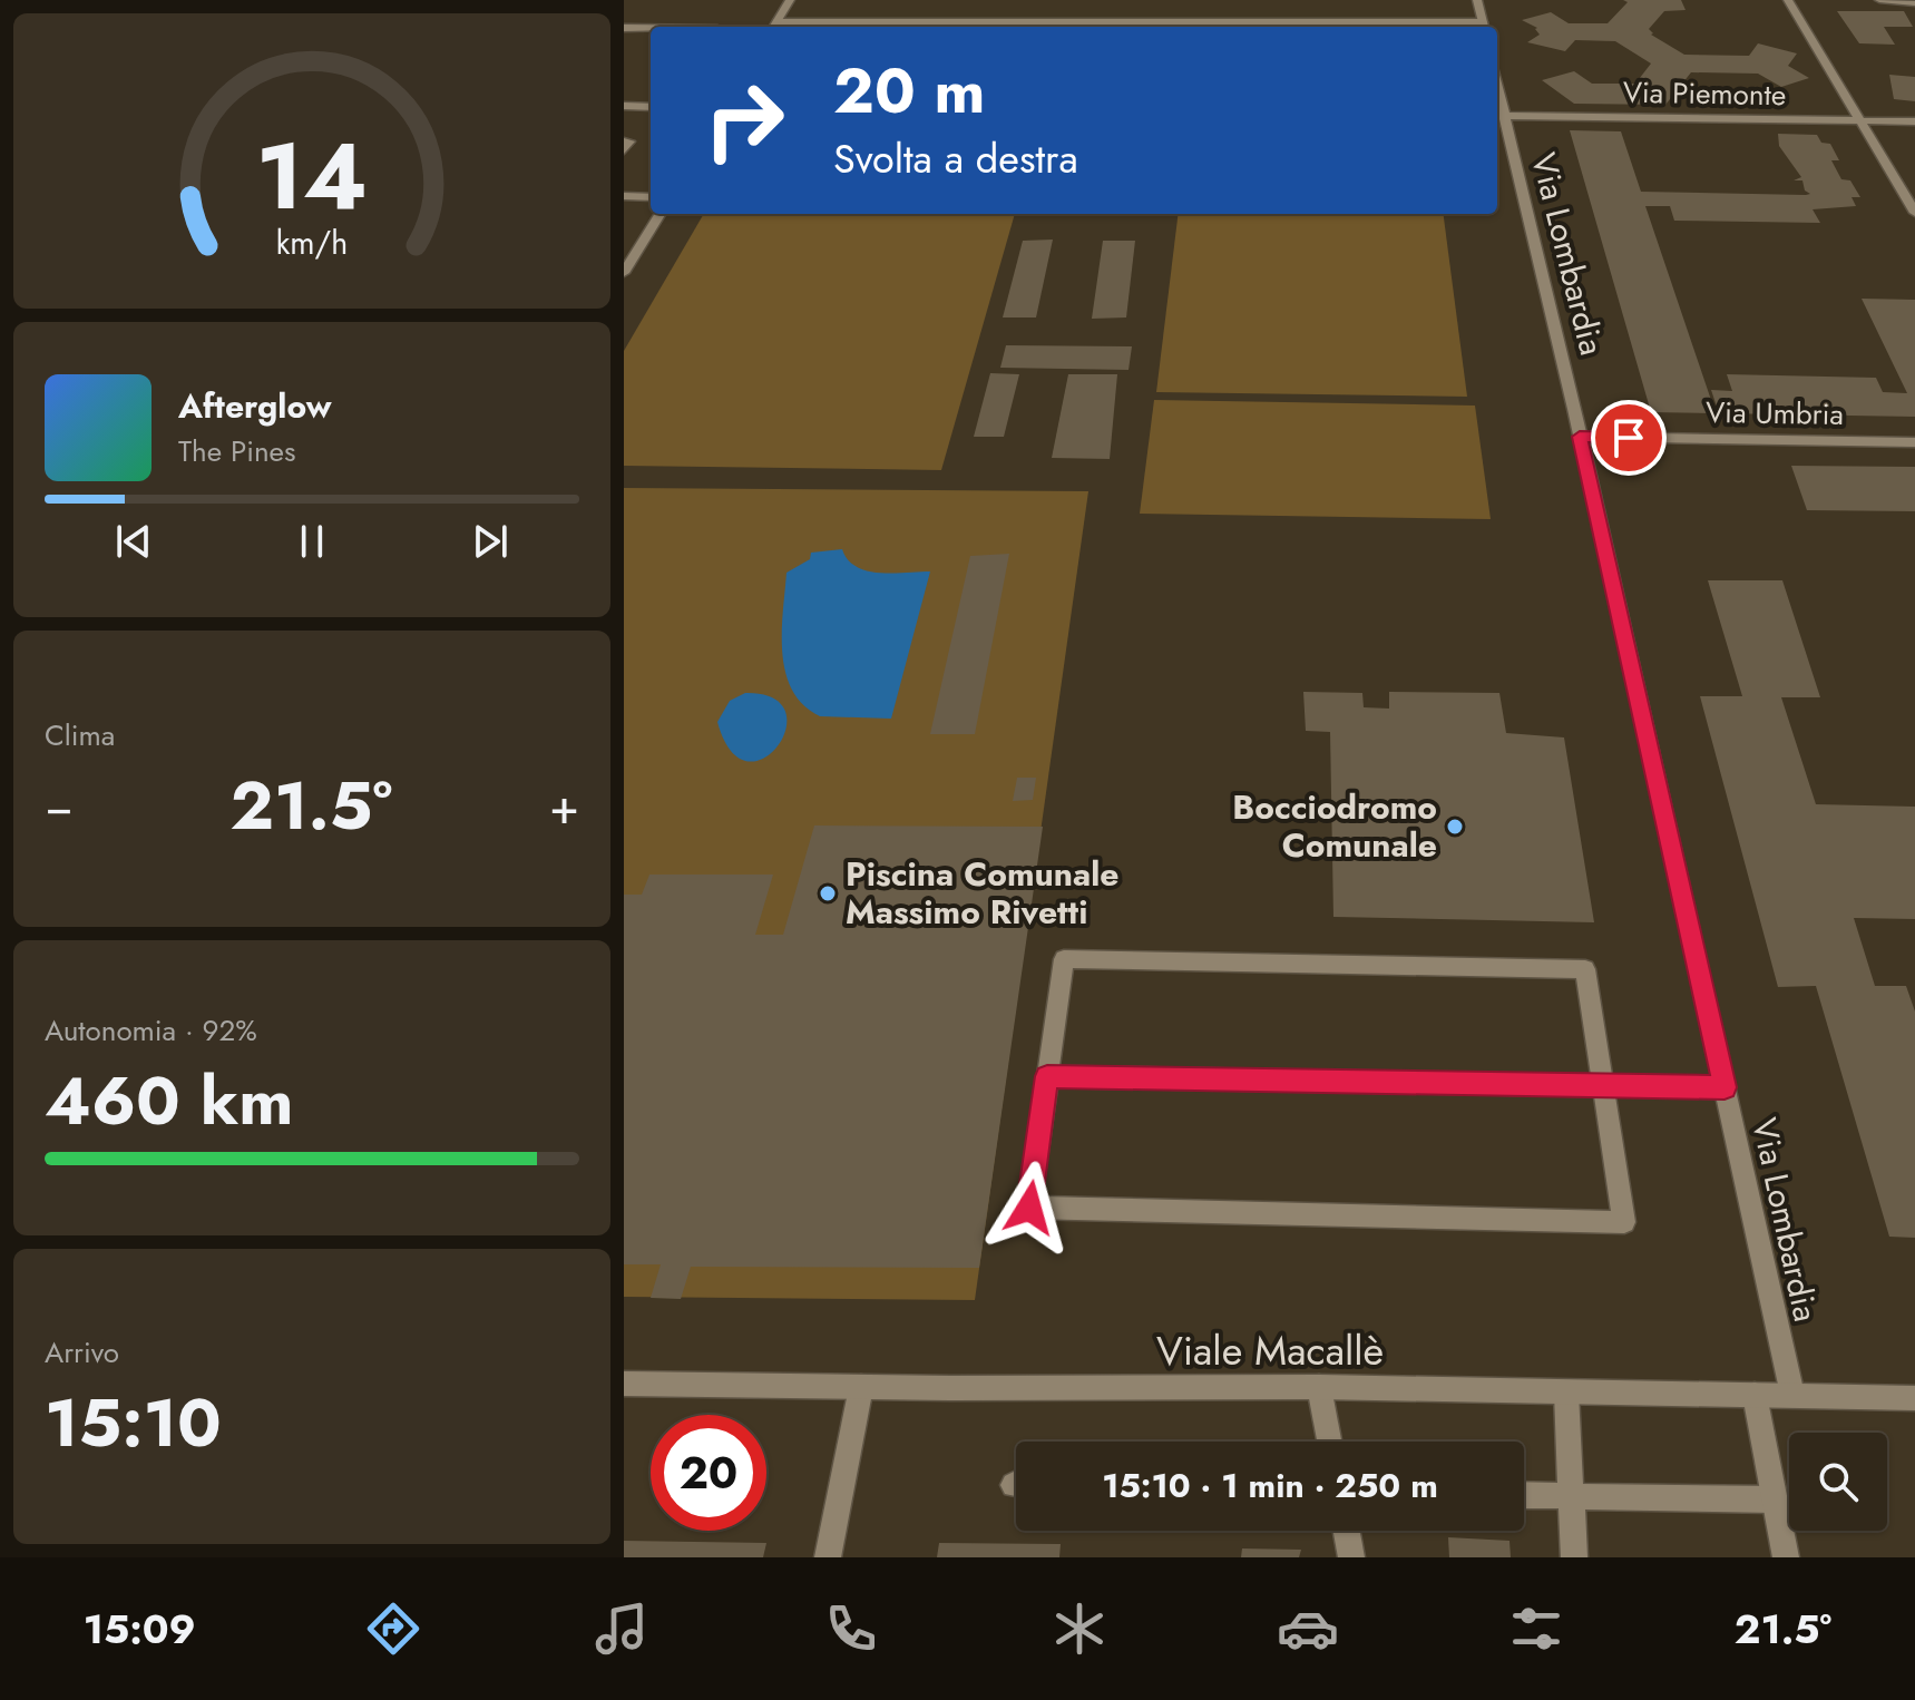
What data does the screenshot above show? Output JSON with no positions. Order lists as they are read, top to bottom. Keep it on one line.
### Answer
{"streets":{"street":["Via Piemonte","Via Lombardia","Via Umbria","Viale Macallè"]},"crossings":[["Via Piemonte","Via Lombardia"],["Via Lombardia","Via Umbria"],["Via Lombardia","Viale Macallè"]],"places":["Bocciodromo Comunale","Piscina Comunale Massimo Rivetti"],"page":{"turn":["20 m","Svolta a destra"],"song":["Afterglow","The Pines"],"tile":["Clima",["Autonomia · 92%","460 km"],["Arrivo","15:10"]],"heat":["−","21.5°","+"],"limit":"20","trip":"15:10 · 1 min · 250 m","tabs":["15:09","21.5°"],"gauge":["14","km/h"]}}
